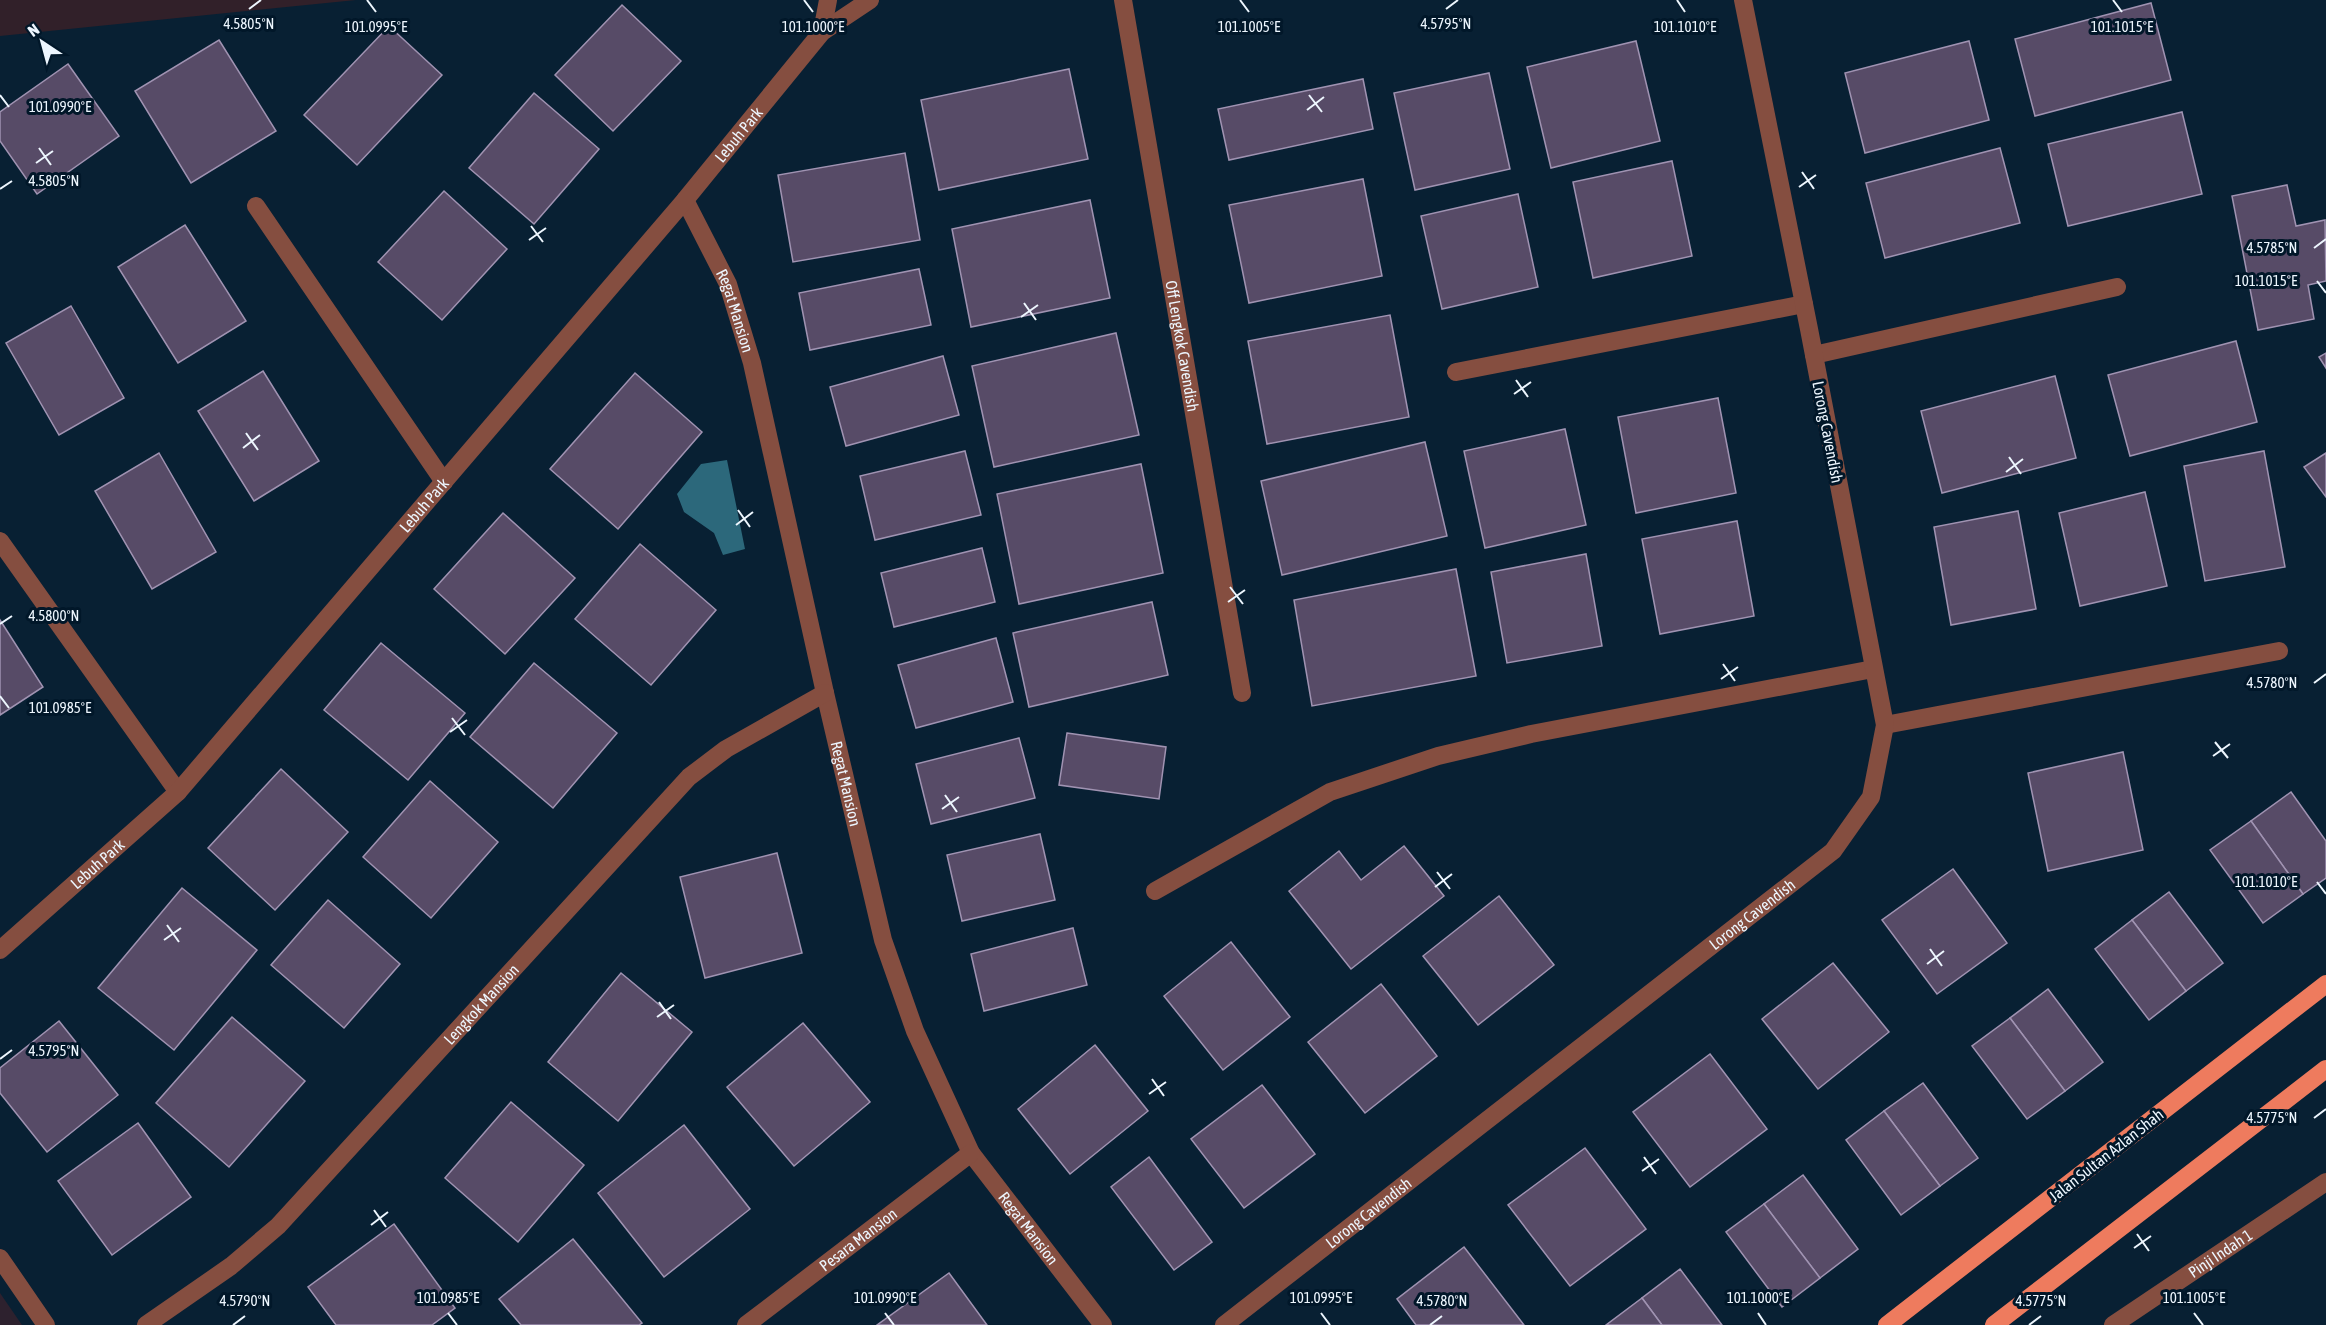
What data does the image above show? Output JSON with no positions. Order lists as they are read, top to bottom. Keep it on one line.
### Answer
{"streets":{"main road":["Jalan Sultan Azlan Shah"],"street":["Lebuh Park","Regat Mansion","Off Lengkok Cavendish","Lorong Cavendish","Lengkok Mansion","Pesara Mansion","Pinji Indah 1"]},"crossings":[["Lebuh Park","Regat Mansion"],["Regat Mansion","Lengkok Mansion"],["Regat Mansion","Pesara Mansion"]],"north":"top left","coordinates":["4.5805°N","4.5795°N","101.0995°E","101.1000°E","101.1005°E","101.1010°E","101.1015°E","101.0990°E","4.5785°N","4.5800°N","4.5780°N","101.0985°E","4.5775°N","4.5790°N"]}
